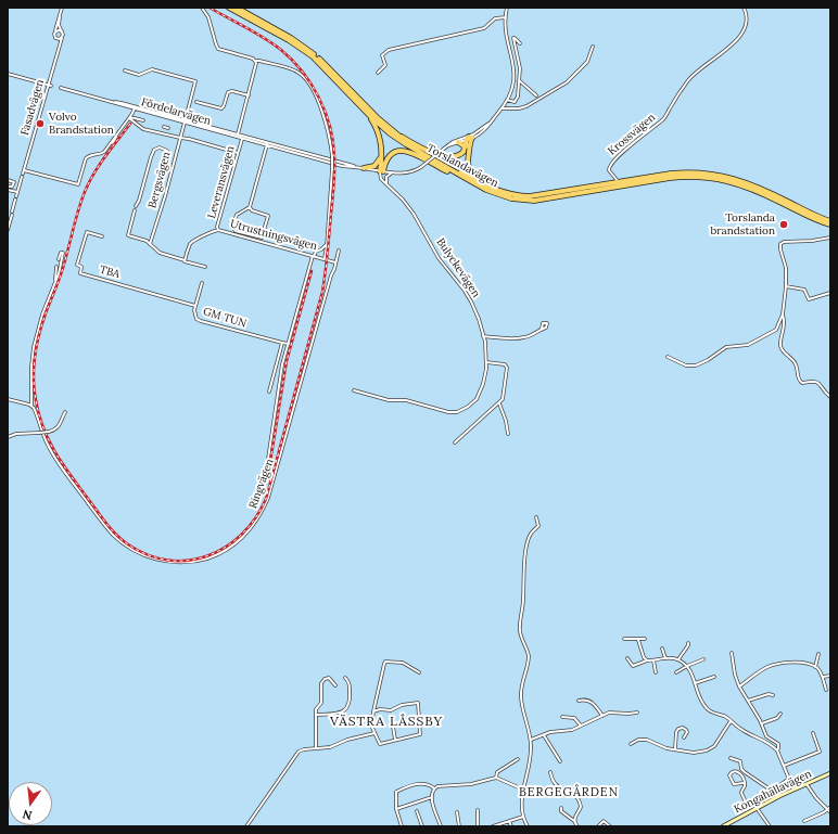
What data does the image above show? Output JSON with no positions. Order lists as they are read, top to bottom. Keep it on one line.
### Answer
{"streets":{"main road":["Torslandavägen"],"street":["Fasadvägen","Fördelarvägen","Krossvägen","Bergsvägen","Leveransvägen","Utrustningsvägen","Bulyckevägen","TBA","GM TUN","Ringvägen","Kongahällavägen"]},"crossings":[["Fördelarvägen","Bergsvägen"],["Krossvägen","Torslandavägen"],["Leveransvägen","Utrustningsvägen"],["TBA","GM TUN"]],"districts":["VÄSTRA LÅSSBY","BERGEGÅRDEN"],"places":["Volvo Brandstation","Torslanda brandstation"],"north":"bottom"}
